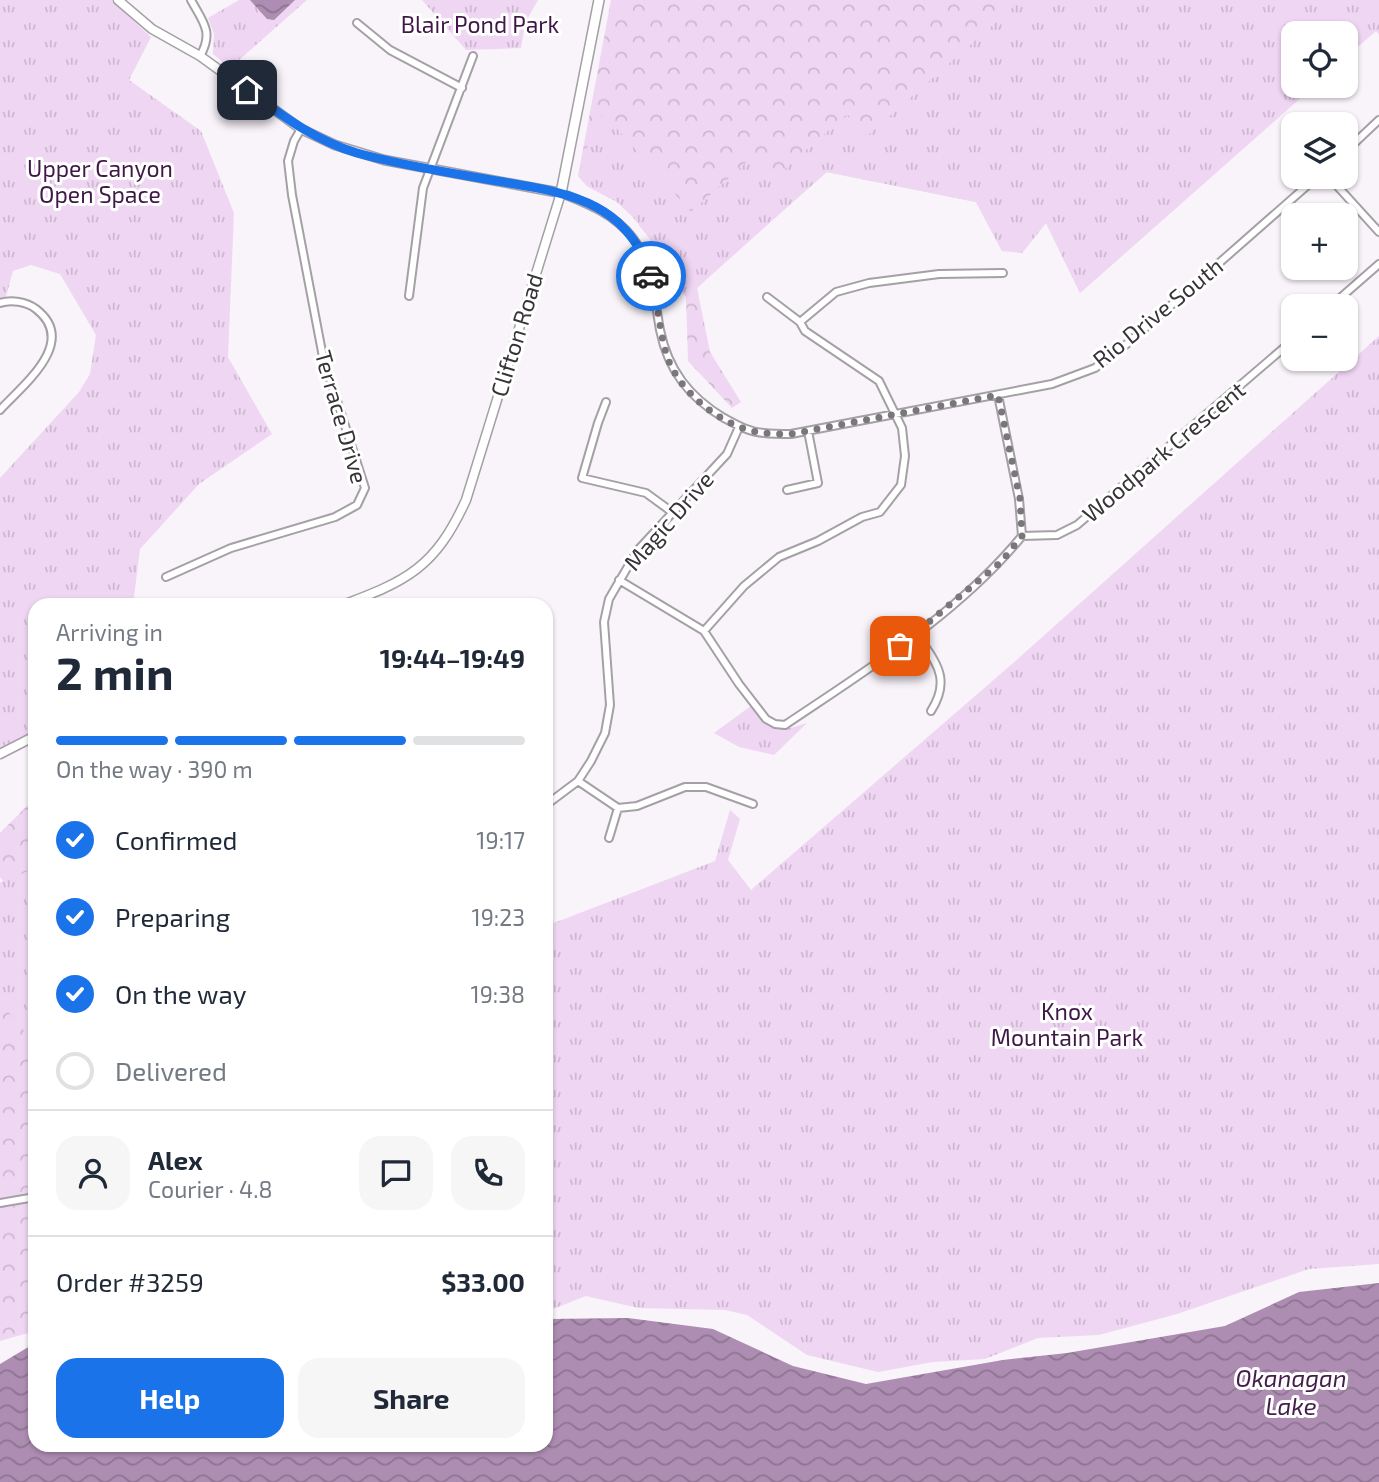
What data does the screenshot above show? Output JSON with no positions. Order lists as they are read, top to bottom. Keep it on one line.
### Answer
{"streets":{"main road":["Clifton Road"],"street":["Rio Drive South","Terrace Drive","Woodpark Crescent","Magic Drive"]},"crossings":[["Rio Drive South","Clifton Road"],["Rio Drive South","Magic Drive"]],"water":["Okanagan Lake"],"parks":["Blair Pond Park","Upper Canyon Open Space","Knox Mountain Park"],"page":{"map_buttons":["+","−"],"heading":["2 min","Arriving in","19:44–19:49"],"panel":["Alex","Courier · 4.8","Order #3259","$33.00"],"bar":"On the way · 390 m","list":[["Confirmed","19:17"],["Preparing","19:23"],["On the way","19:38"],"Delivered"],"buttons":["Help","Share"]}}
